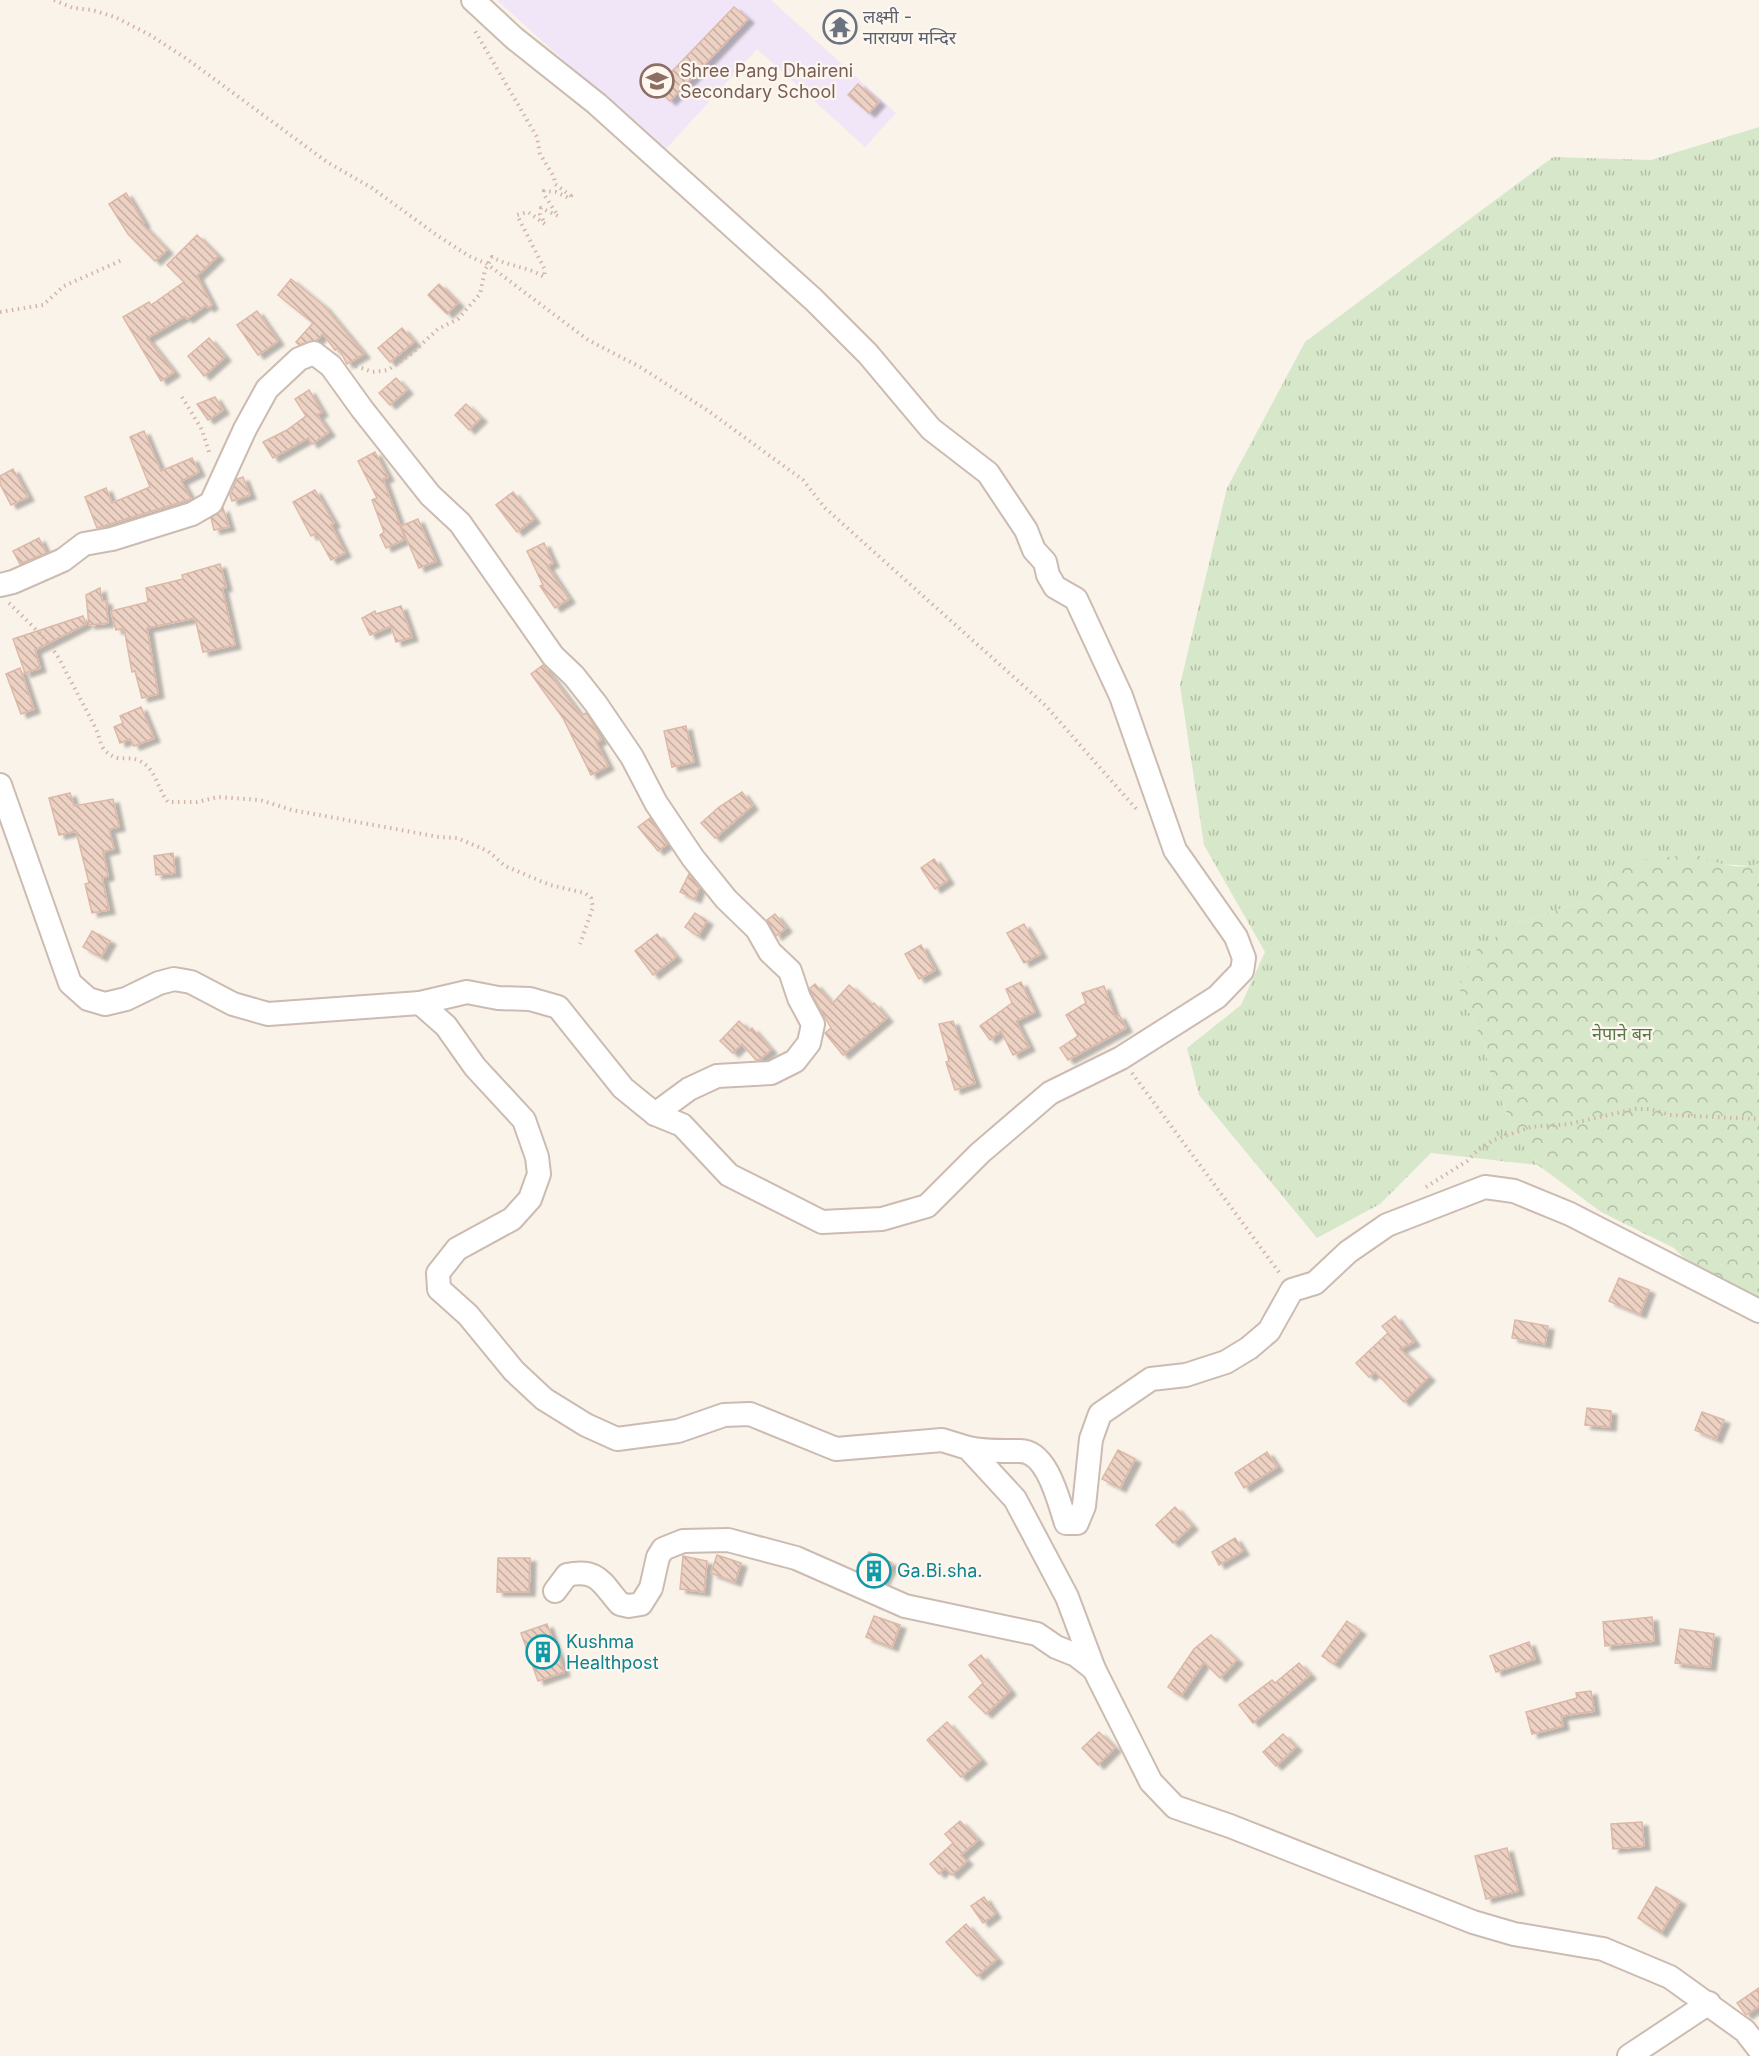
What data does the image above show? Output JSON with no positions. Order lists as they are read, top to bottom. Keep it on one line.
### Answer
{"parks":["नेपाने बन"],"places":{"temple":["लक्ष्मी - नारायण मन्दिर"],"school or university":["Shree Pang Dhaireni Secondary School"],"building":["Ga.Bi.sha.","Kushma Healthpost"]}}
